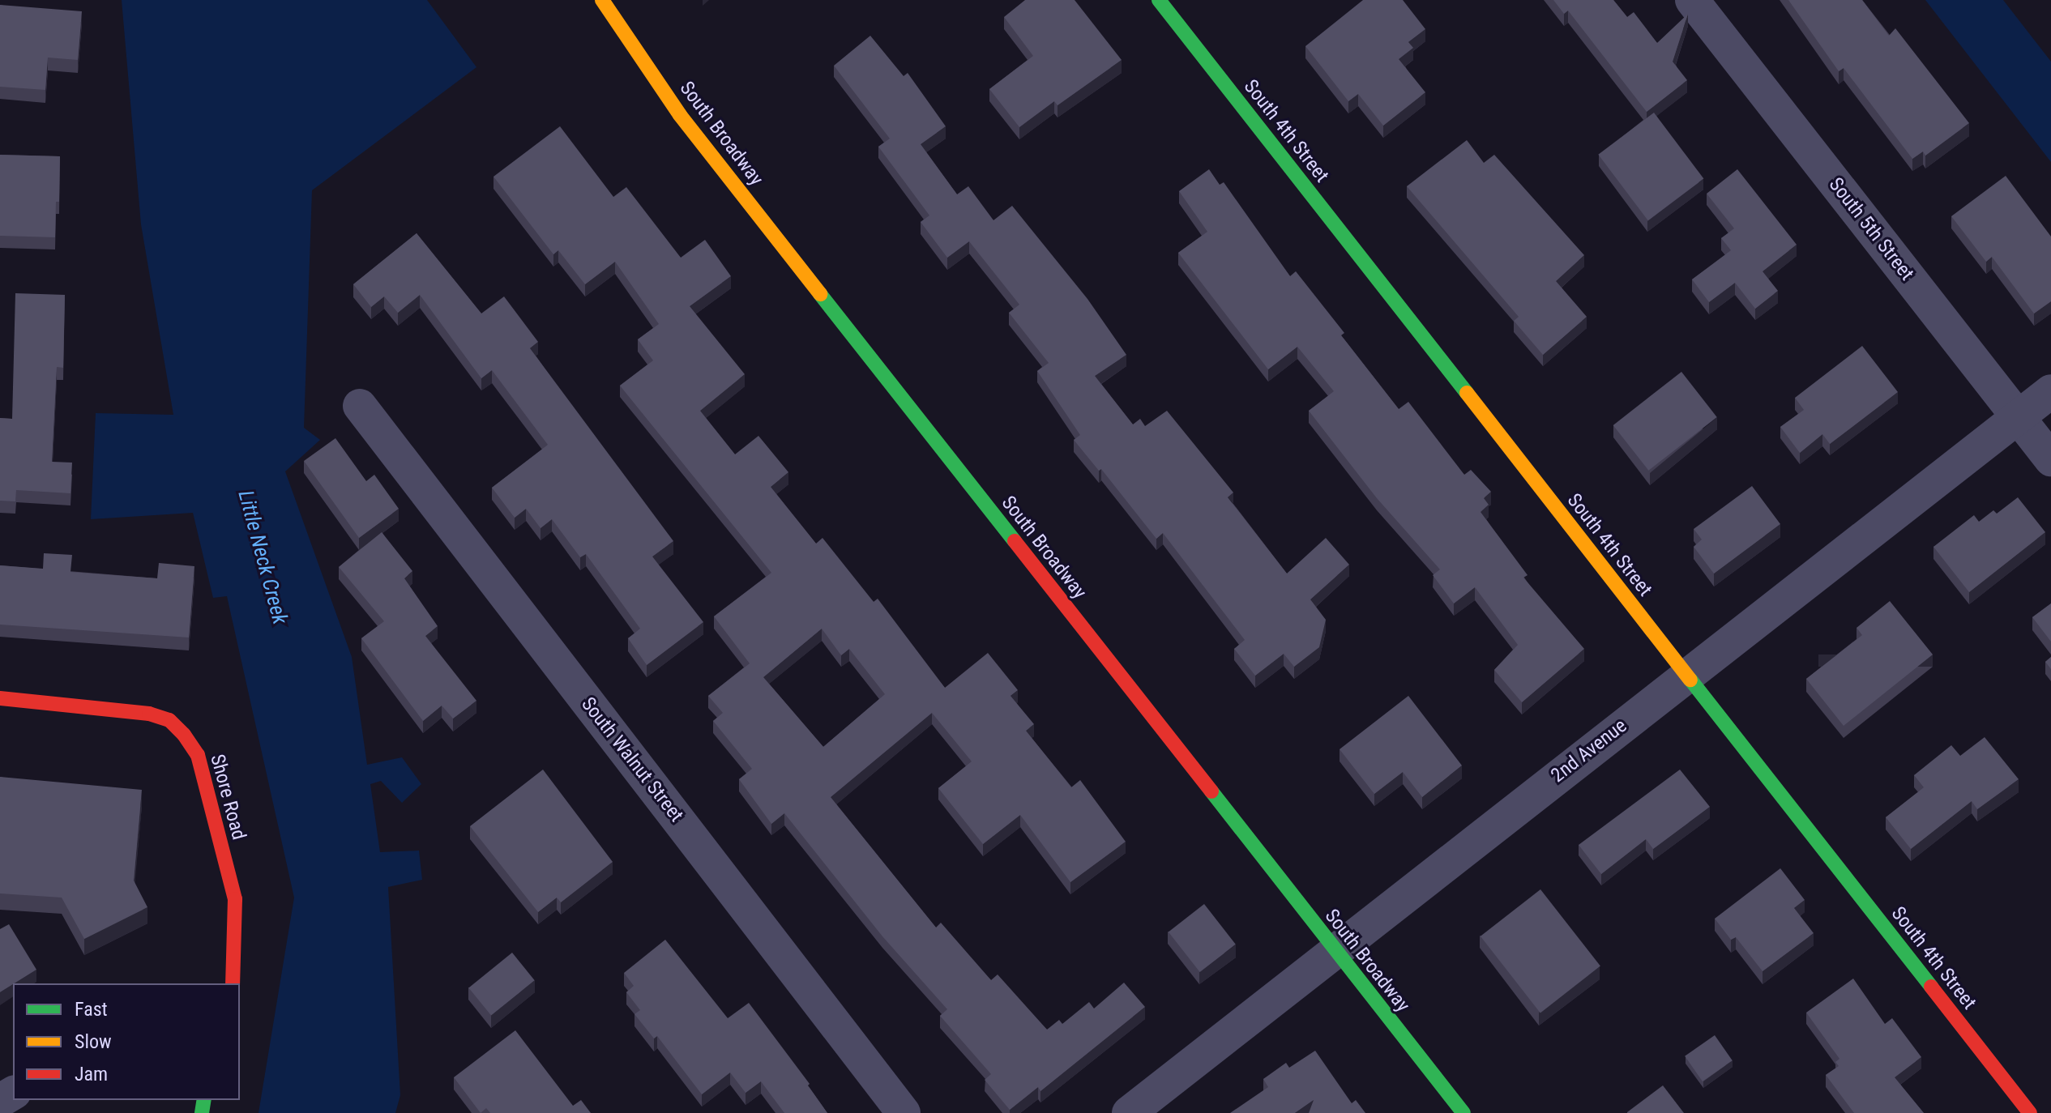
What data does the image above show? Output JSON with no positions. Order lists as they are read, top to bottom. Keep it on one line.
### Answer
{"streets":{"street":["South 4th Street","South Broadway","South 5th Street","2nd Avenue","South Walnut Street","Shore Road"]},"crossings":[["South 4th Street","2nd Avenue"],["South Broadway","2nd Avenue"],["South 5th Street","2nd Avenue"]],"water":["Little Neck Creek"],"legend":["Fast","Slow","Jam"]}
